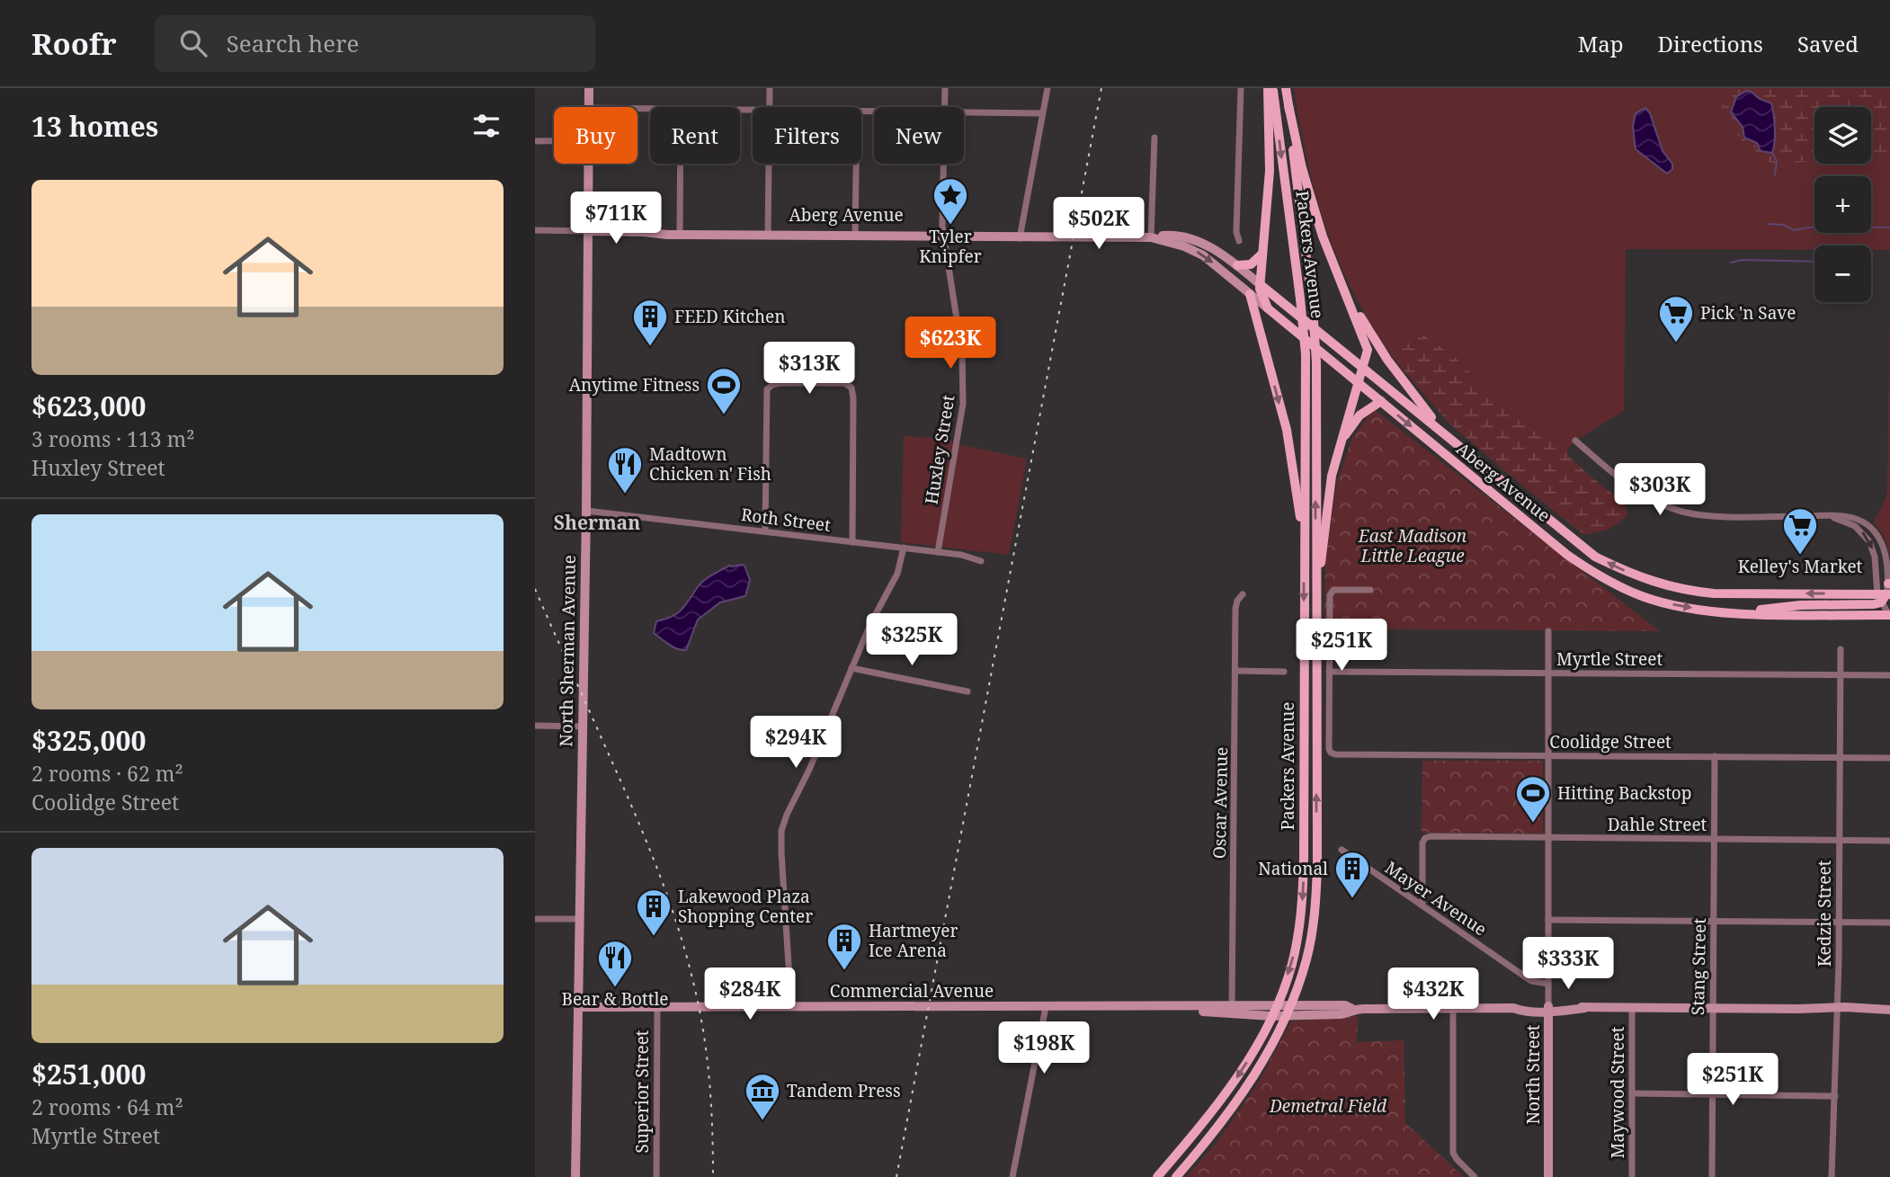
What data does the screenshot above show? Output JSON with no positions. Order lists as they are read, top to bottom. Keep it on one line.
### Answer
{"streets":{"main road":["Aberg Avenue","Packers Avenue"],"street":["Huxley Street","Roth Street","North Sherman Avenue","Myrtle Street","Coolidge Street","Oscar Avenue","Dahle Street","Mayer Avenue","Kedzie Street","Stang Street","Commercial Avenue","North Street","Superior Street","Maywood Street"]},"crossings":[["Aberg Avenue","Huxley Street"],["Aberg Avenue","North Sherman Avenue"],["Packers Avenue","Commercial Avenue"],["Huxley Street","Roth Street"],["Roth Street","North Sherman Avenue"],["North Sherman Avenue","Commercial Avenue"],["Myrtle Street","Coolidge Street"],["Myrtle Street","Kedzie Street"],["Myrtle Street","North Street"],["Coolidge Street","Kedzie Street"],["Coolidge Street","Stang Street"],["Coolidge Street","North Street"],["Oscar Avenue","Commercial Avenue"],["Dahle Street","Mayer Avenue"],["Dahle Street","Kedzie Street"],["Dahle Street","Stang Street"],["Dahle Street","North Street"],["Mayer Avenue","North Street"],["Kedzie Street","Commercial Avenue"],["Stang Street","Commercial Avenue"],["Commercial Avenue","North Street"],["Commercial Avenue","Superior Street"],["Commercial Avenue","Maywood Street"]],"districts":["Sherman"],"parks":["East Madison Little League","Demetral Field"],"places":{"place":["Tyler Knipfer"],"supermarket":["Pick 'n Save","Kelley's Market"],"building":["FEED Kitchen","National","Lakewood Plaza Shopping Center","Hartmeyer Ice Arena"],"sports":["Anytime Fitness","Hitting Backstop"],"restaurant":["Madtown Chicken n' Fish","Bear & Bottle"],"museum":["Tandem Press"]},"page":{"header":"Roofr","search":"Search here","nav":["Map","Directions","Saved"],"heading":"13 homes","map_buttons":["+","−"],"chip":["Buy","Rent","Filters","New"],"list":[{"name":"$623,000","note":"3 rooms · 113 m² · Huxley Street"},{"name":"$325,000","note":"2 rooms · 62 m² · Coolidge Street"},{"name":"$251,000","note":"2 rooms · 64 m² · Myrtle Street"}],"price":["$711K","$502K","$623K","$313K","$303K","$325K","$251K","$294K","$333K","$284K","$432K","$198K","$251K"]}}
